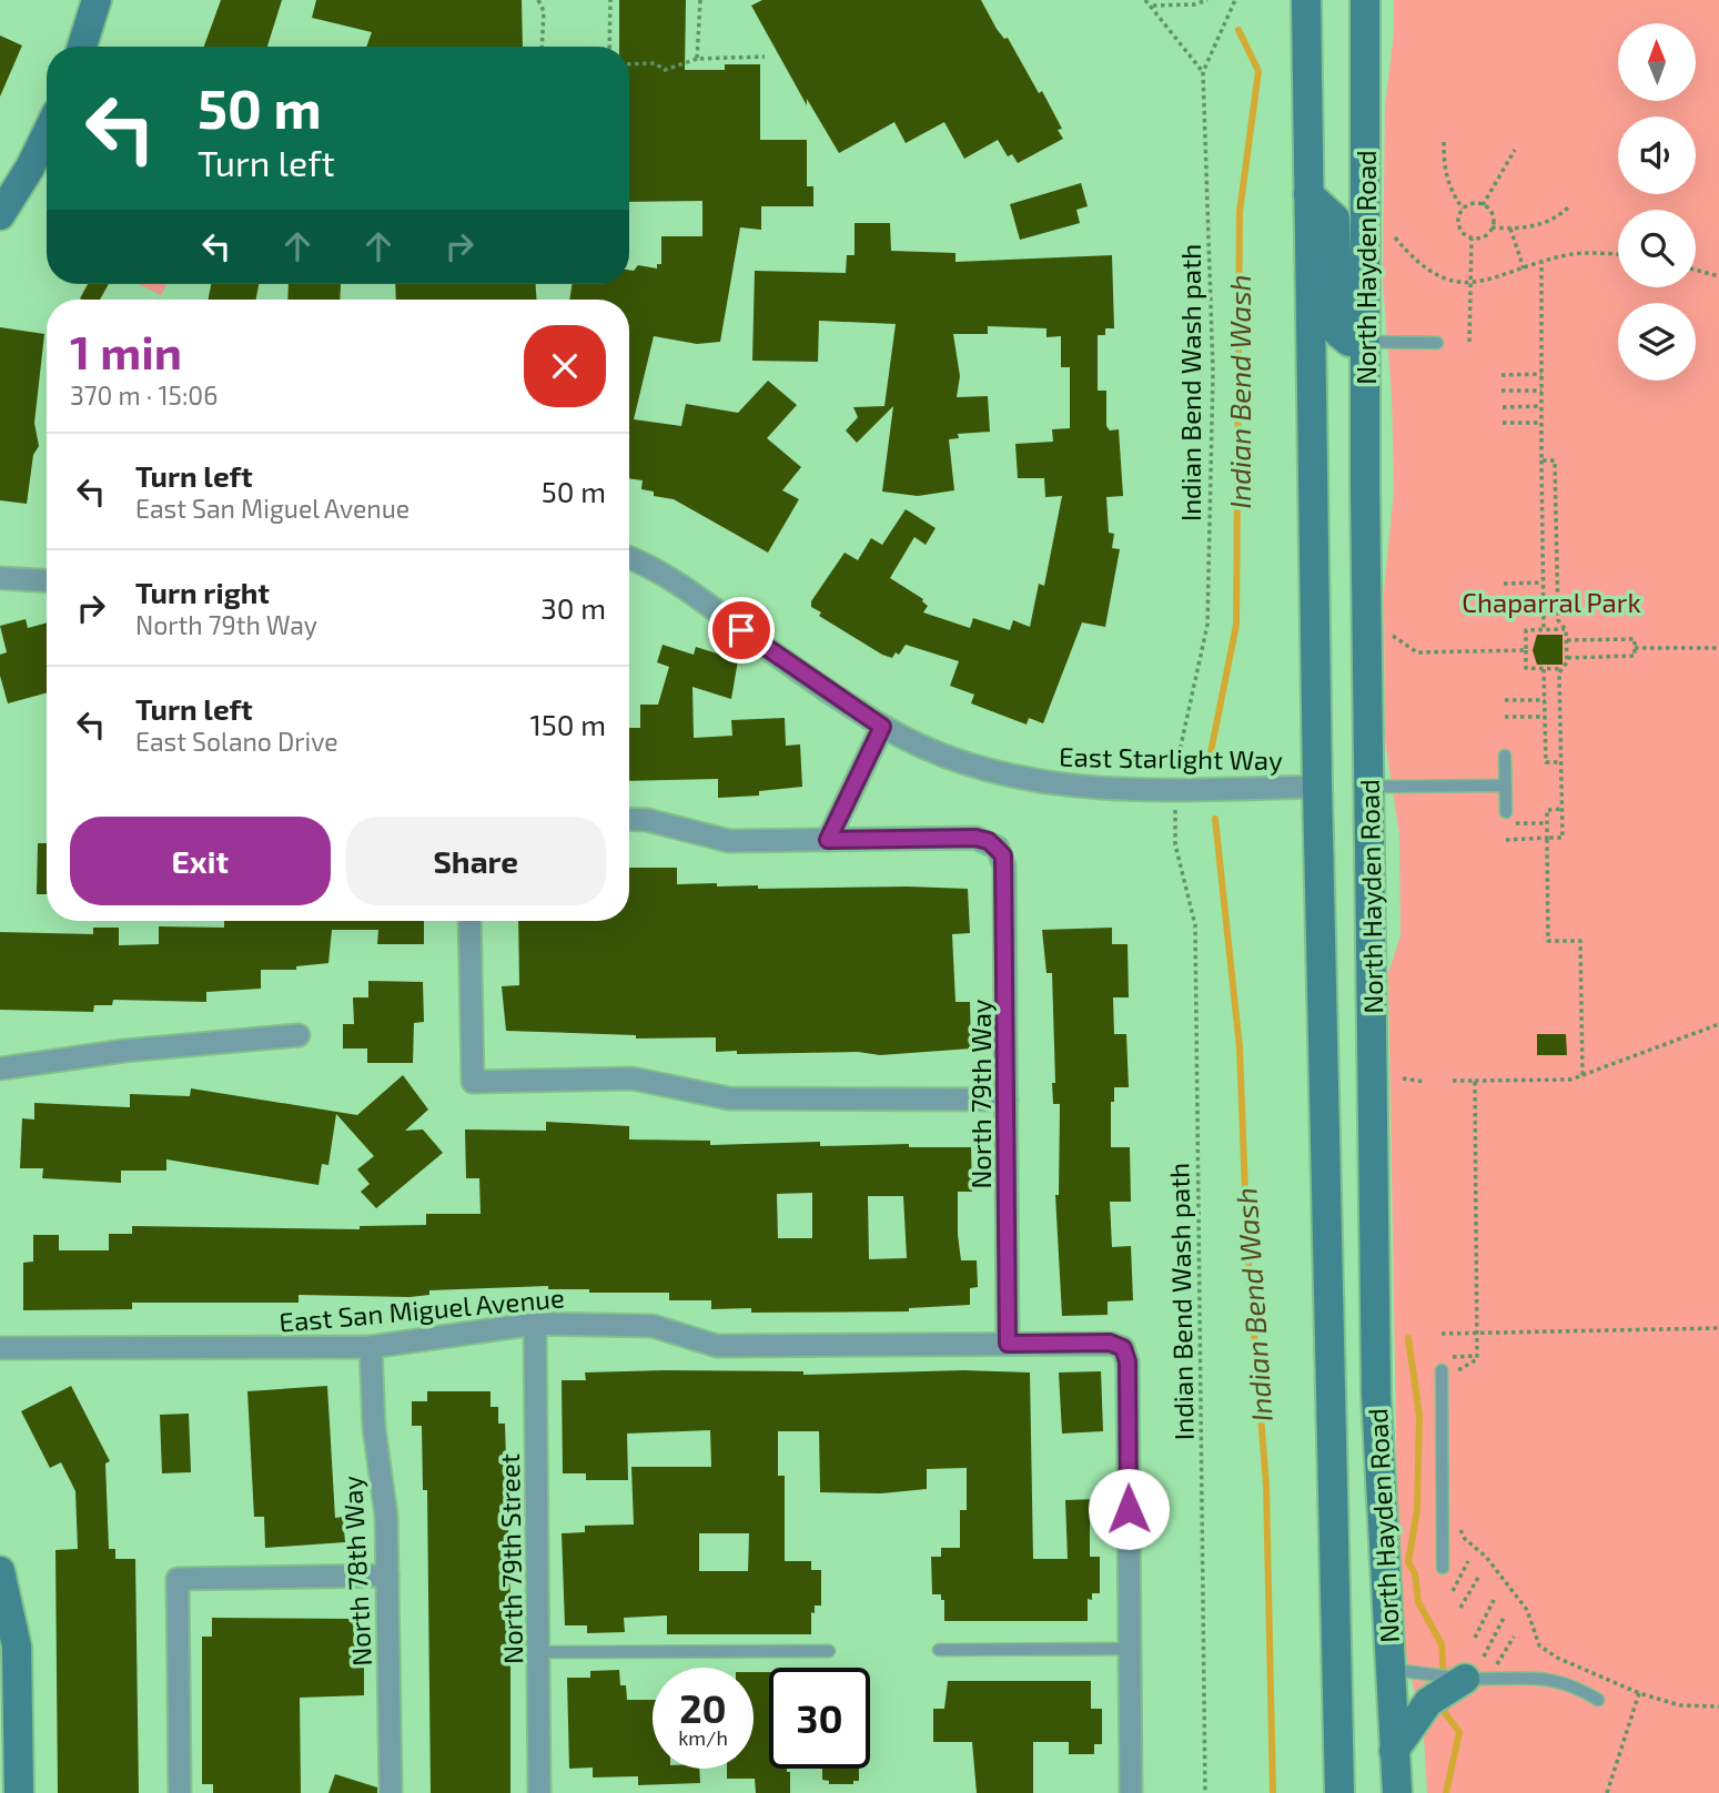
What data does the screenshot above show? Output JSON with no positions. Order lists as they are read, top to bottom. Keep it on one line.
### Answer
{"streets":{"main road":["North Hayden Road"],"street":["East Starlight Way","North 79th Way","East San Miguel Avenue","North 79th Street","North 78th Way"],"path":["Indian Bend Wash path"]},"crossings":[["North Hayden Road","East Starlight Way"],["North 79th Way","East San Miguel Avenue"],["East San Miguel Avenue","North 79th Street"],["East San Miguel Avenue","North 78th Way"]],"water":["Indian Bend Wash"],"parks":["Chaparral Park"],"north":"top","page":{"turn":["50 m","Turn left"],"heading":["1 min","370 m · 15:06"],"list":[{"name":"Turn left","note":"East San Miguel Avenue","value":"50 m"},{"name":"Turn right","note":"North 79th Way","value":"30 m"},{"name":"Turn left","note":"East Solano Drive","value":"150 m"}],"buttons":["Exit","Share"],"speed":"20 km/h","limit":"30"}}
